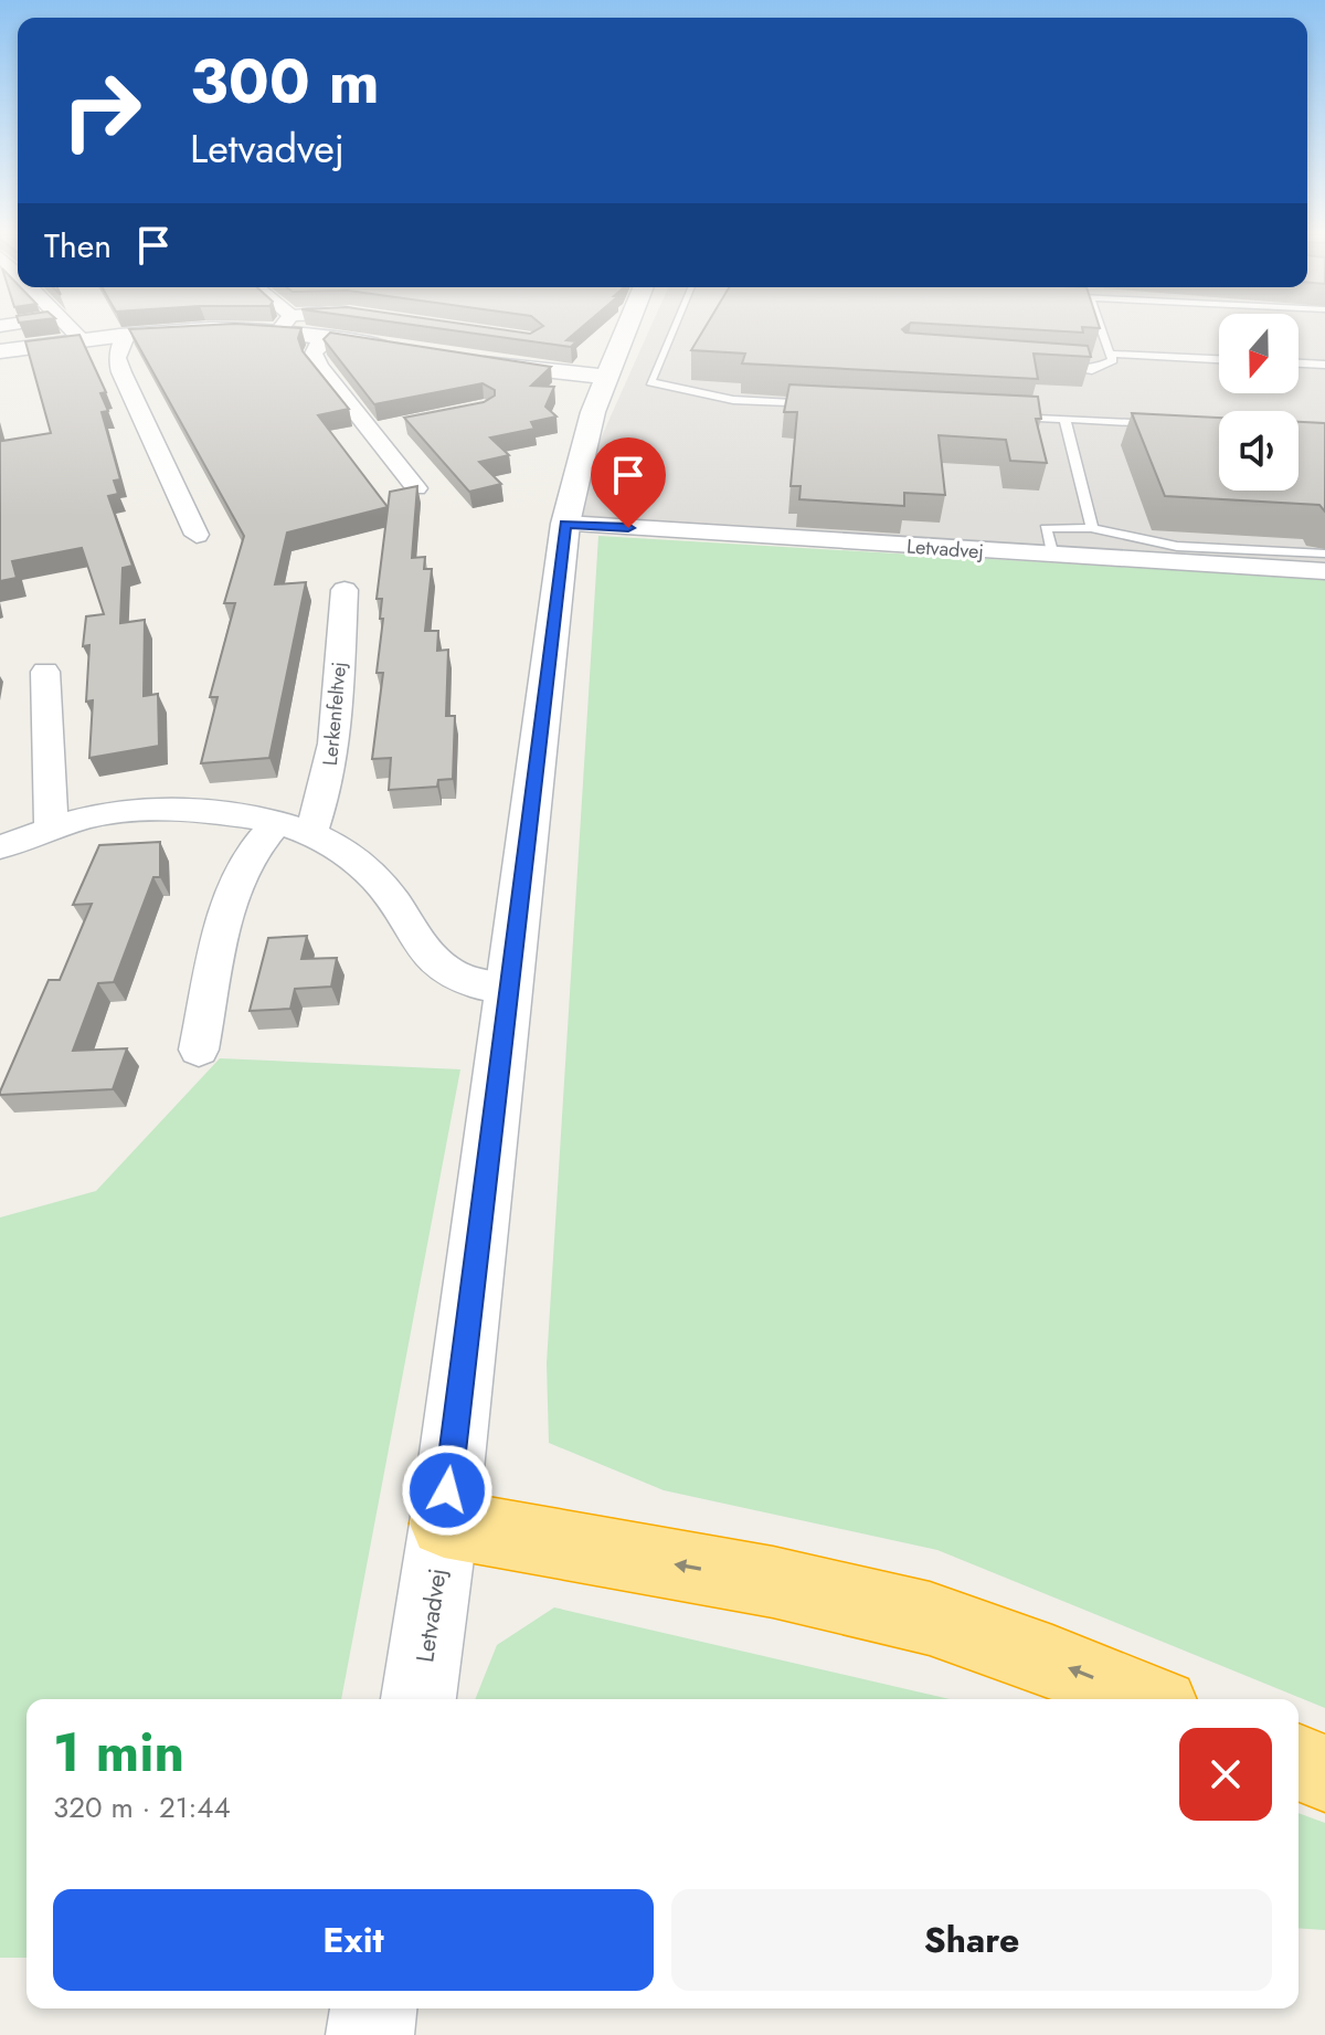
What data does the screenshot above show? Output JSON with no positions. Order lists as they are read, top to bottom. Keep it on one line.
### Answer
{"streets":{"street":["Letvadvej","Lerkenfeltvej"]},"north":"bottom","page":{"turn":["300 m","Letvadvej"],"then":"Then","heading":["1 min","320 m · 21:44"],"buttons":["Exit","Share"]}}
